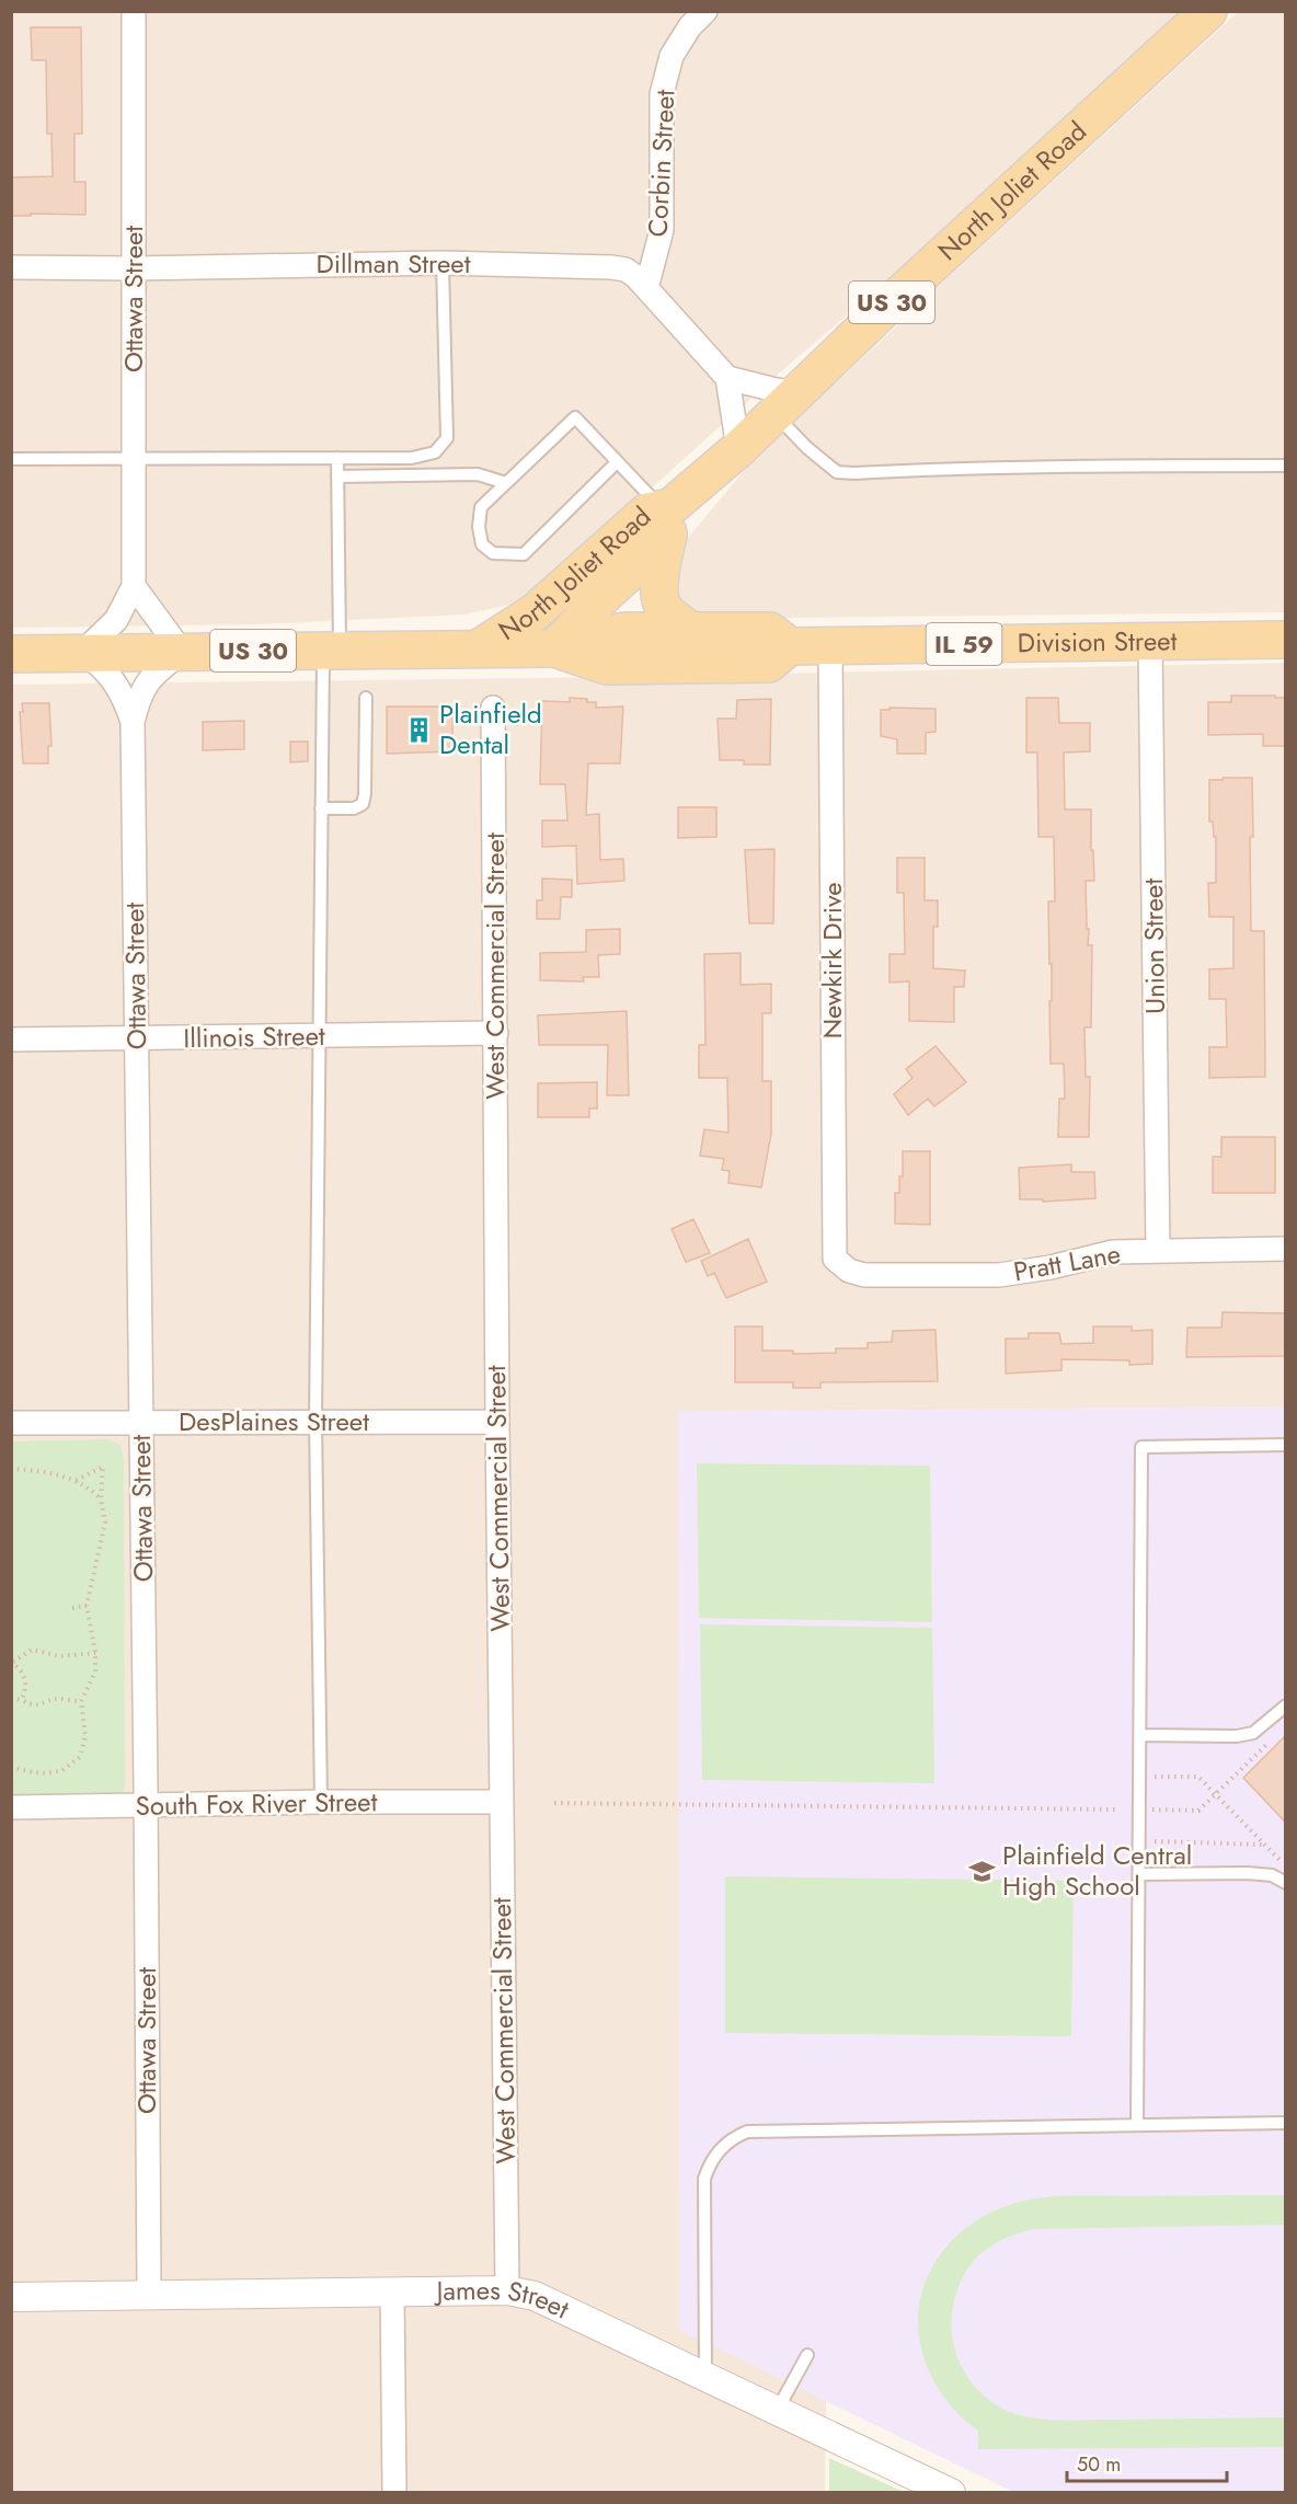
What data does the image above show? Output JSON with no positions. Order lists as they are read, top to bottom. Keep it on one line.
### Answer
{"streets":{"main road":["North Joliet Road","US 30","Division Street","IL 59"],"street":["Corbin Street","Dillman Street","Ottawa Street","Union Street","Newkirk Drive","West Commercial Street","Illinois Street","Pratt Lane","DesPlaines Street","South Fox River Street","James Street"]},"crossings":[["Corbin Street","Dillman Street"],["North Joliet Road","US 30"],["Dillman Street","Ottawa Street"],["Ottawa Street","US 30"],["Ottawa Street","Illinois Street"],["Ottawa Street","DesPlaines Street"],["Ottawa Street","South Fox River Street"],["Ottawa Street","James Street"],["Division Street","Union Street"],["Division Street","Newkirk Drive"],["Union Street","Pratt Lane"],["Newkirk Drive","Pratt Lane"],["West Commercial Street","Illinois Street"],["West Commercial Street","DesPlaines Street"],["West Commercial Street","South Fox River Street"],["West Commercial Street","James Street"]],"places":{"building":["Plainfield Dental"],"school or university":["Plainfield Central High School"]},"scale_bar":"50 m"}
